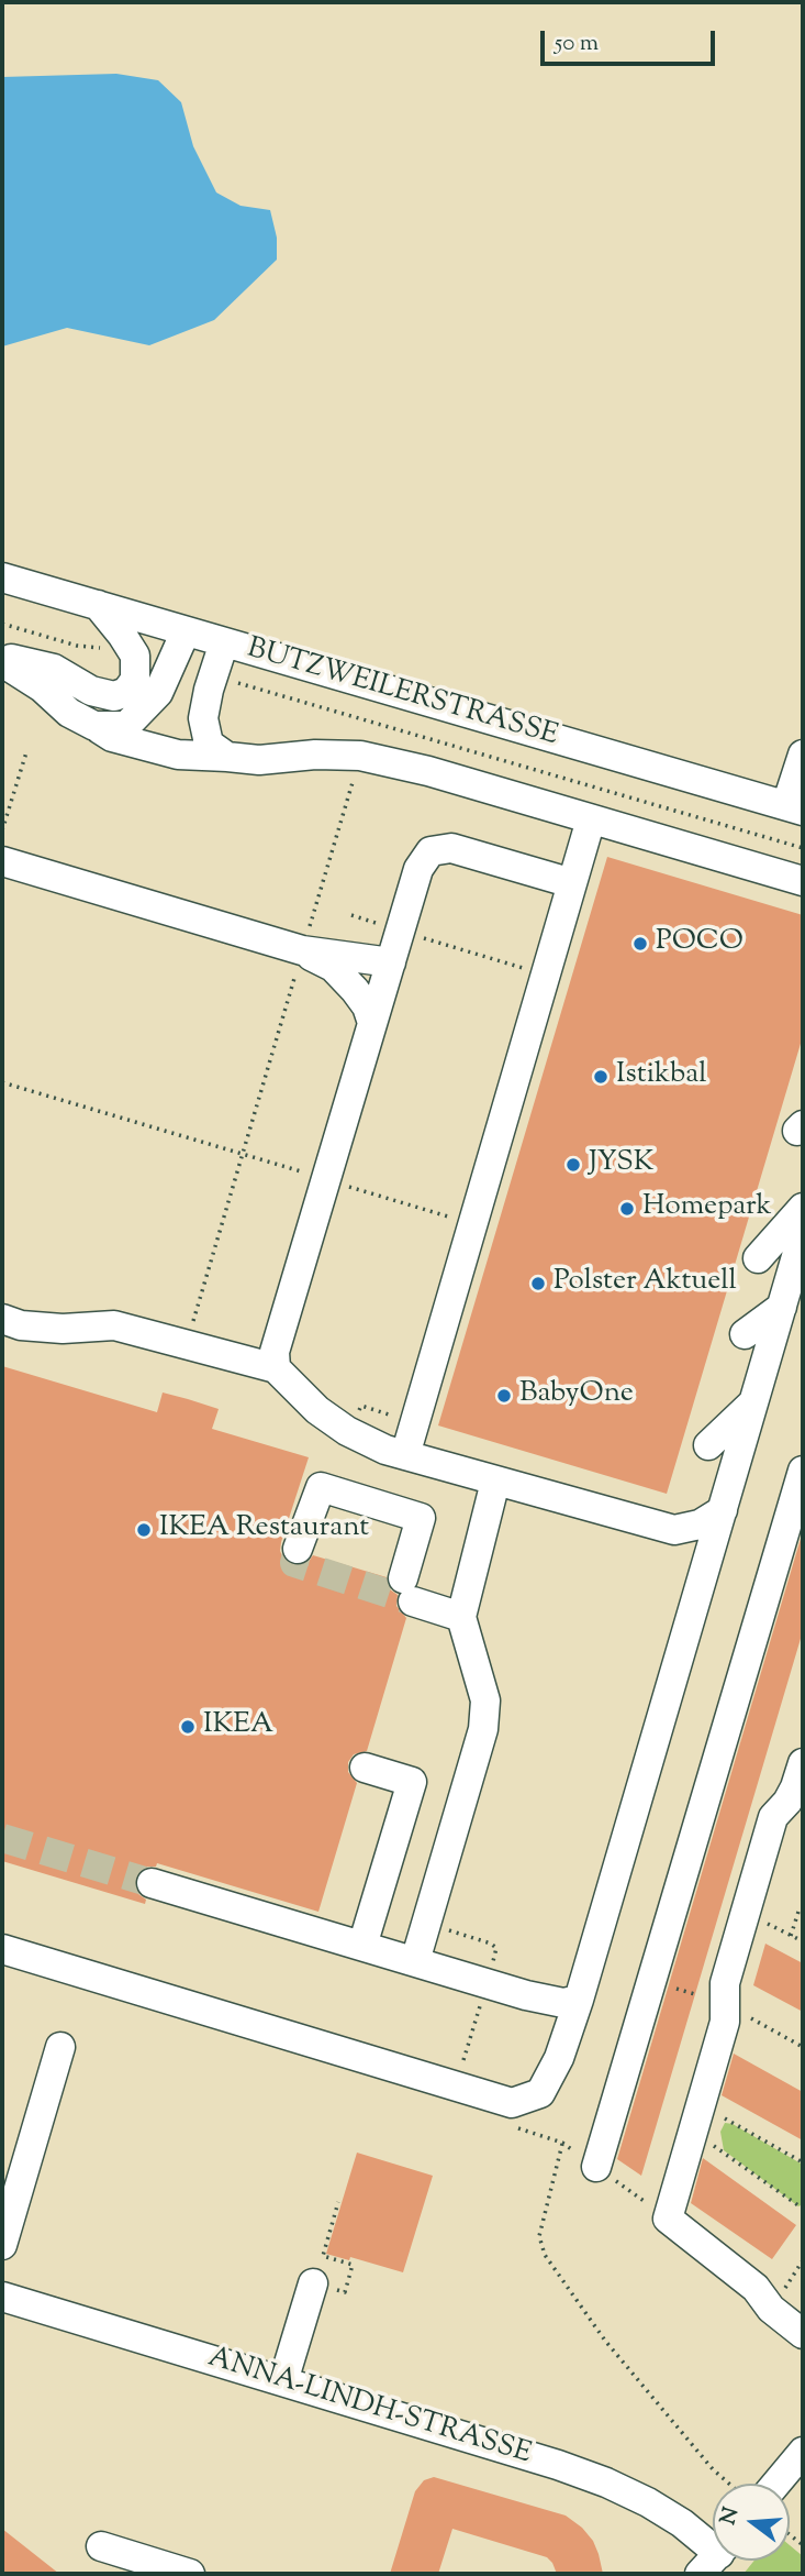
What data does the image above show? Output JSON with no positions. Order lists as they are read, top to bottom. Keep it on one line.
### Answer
{"streets":{"street":["BUTZWEILERSTRASSE","ANNA-LINDH-STRASSE"]},"places":["POCO","Istikbal","JYSK","Homepark","Polster Aktuell","BabyOne","IKEA Restaurant","IKEA"],"scale_bar":"50 m","north":"left"}
